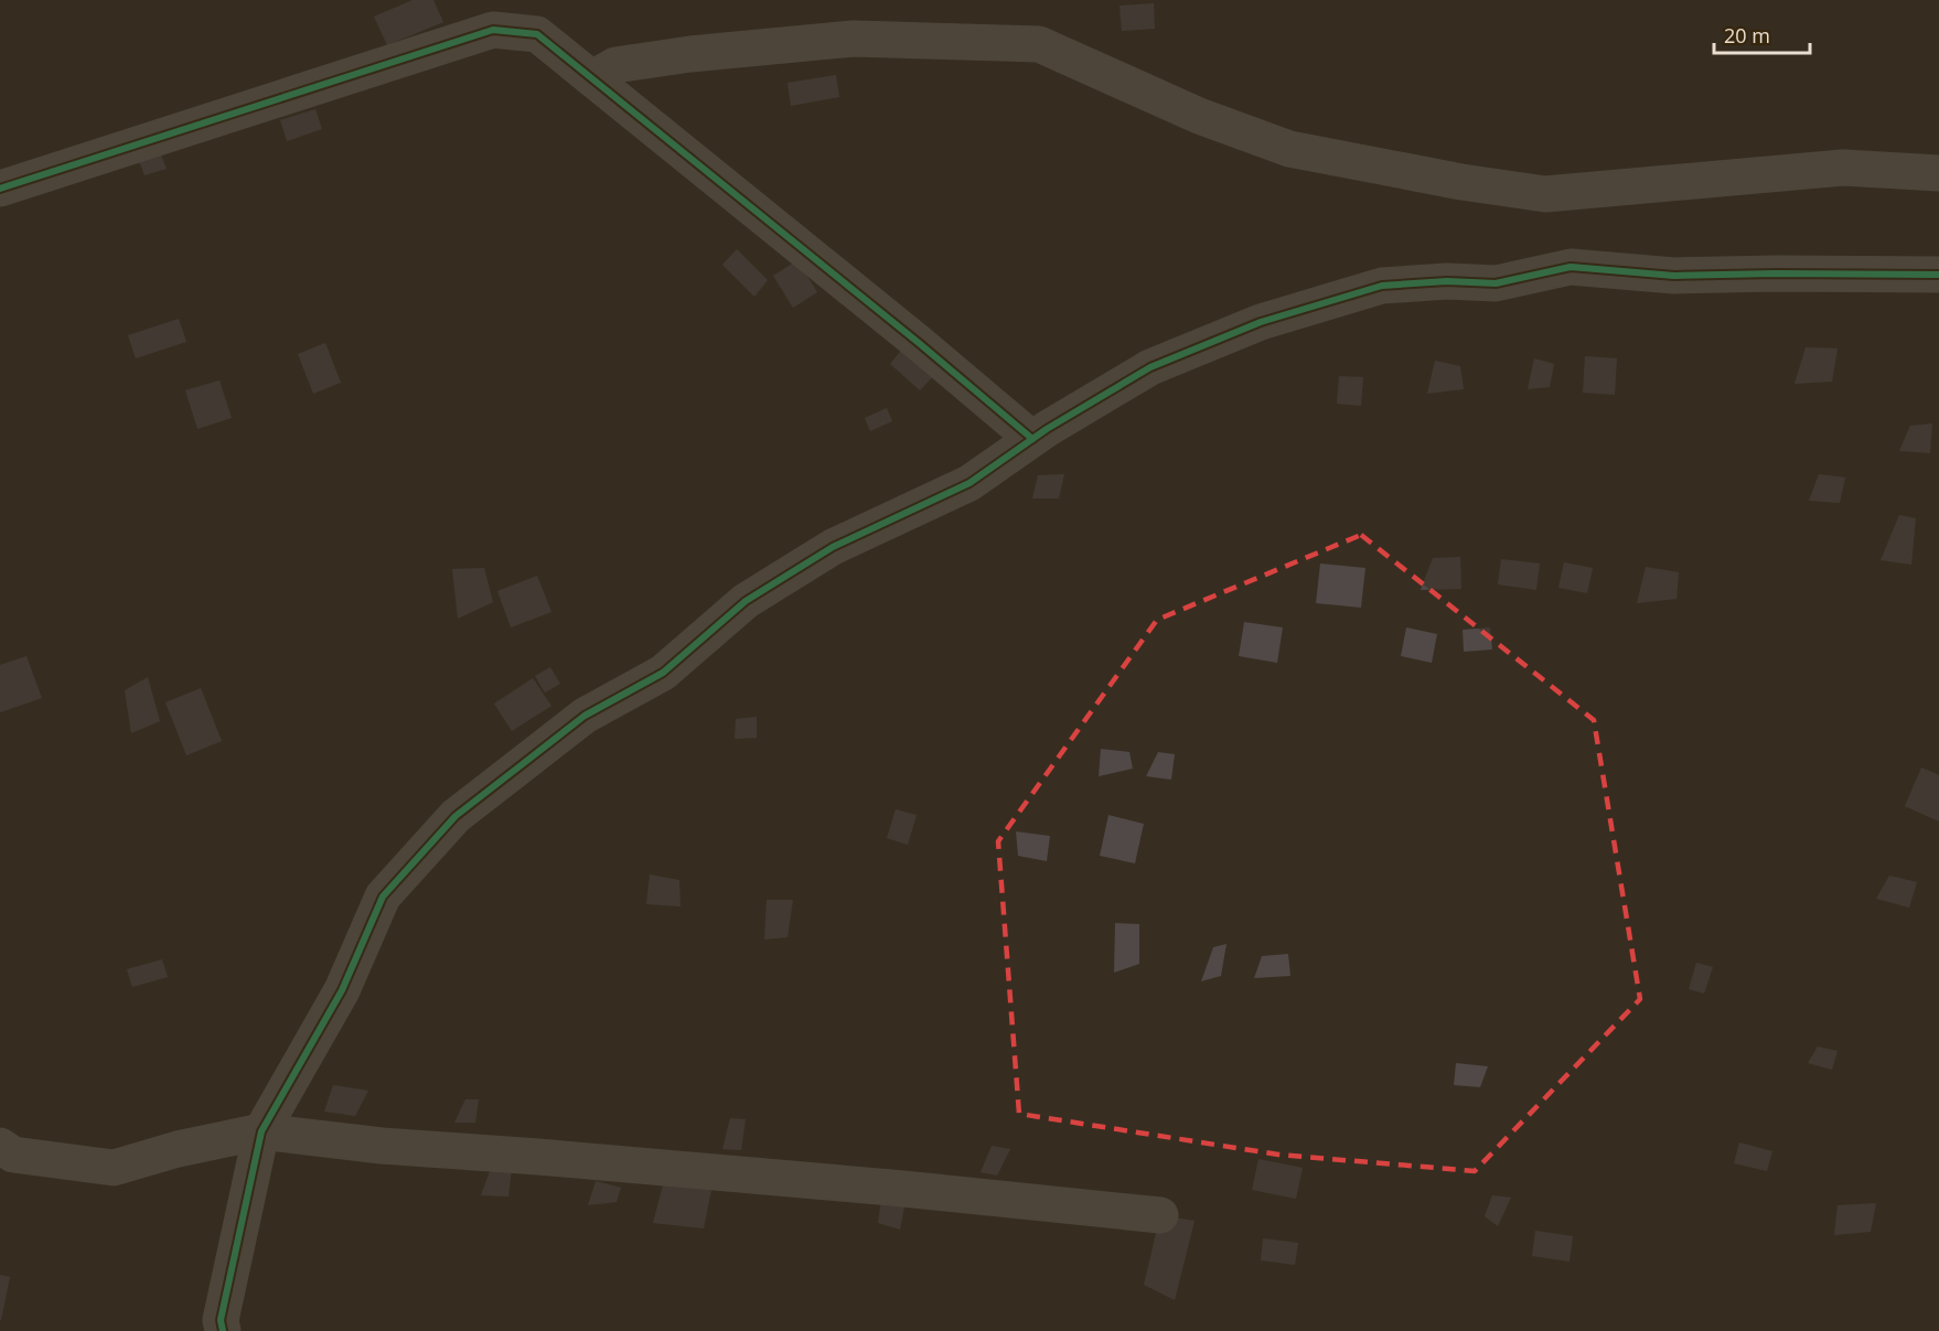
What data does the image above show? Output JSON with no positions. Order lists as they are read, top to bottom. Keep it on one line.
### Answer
{"scale_bar":"20 m"}
